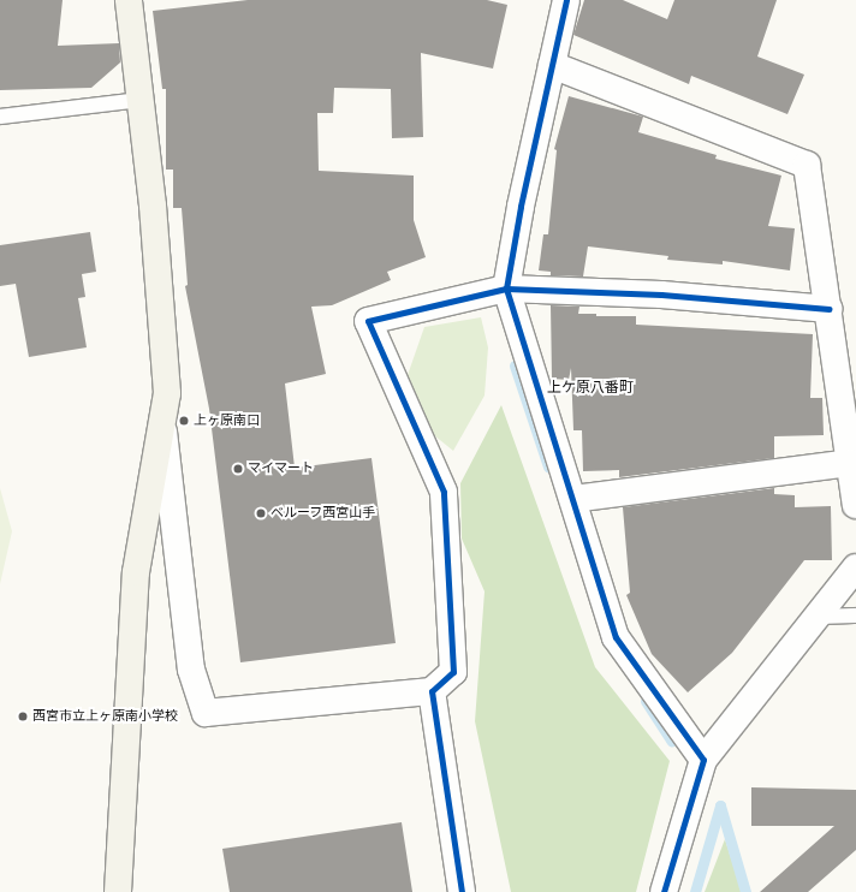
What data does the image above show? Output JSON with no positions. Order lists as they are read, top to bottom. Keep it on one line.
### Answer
{"districts":["上ケ原八番町"],"places":["上ヶ原南口","マイマート","ベルーフ西宮山手","西宮市立上ヶ原南小学校"]}
